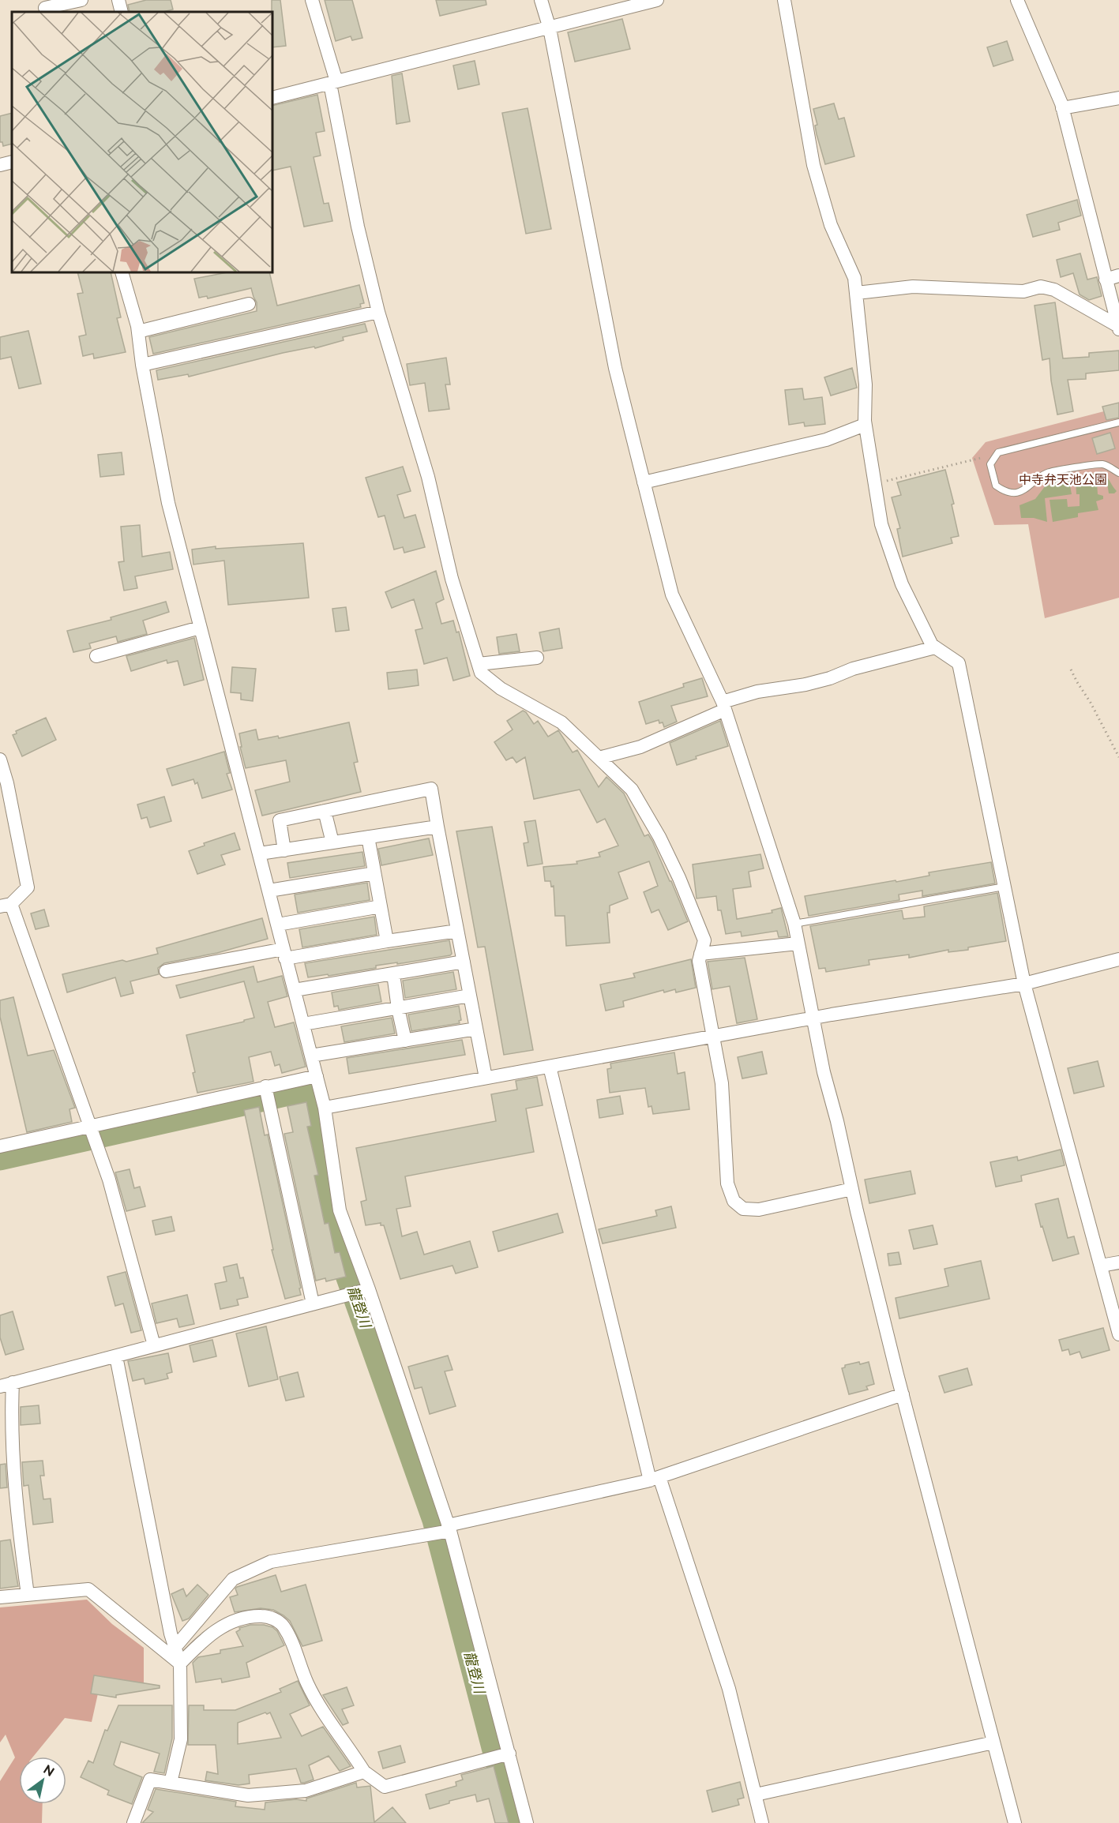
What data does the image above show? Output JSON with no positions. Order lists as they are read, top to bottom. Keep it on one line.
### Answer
{"water":["龍登川"],"parks":["中寺弁天池公園"],"north":"top right"}
